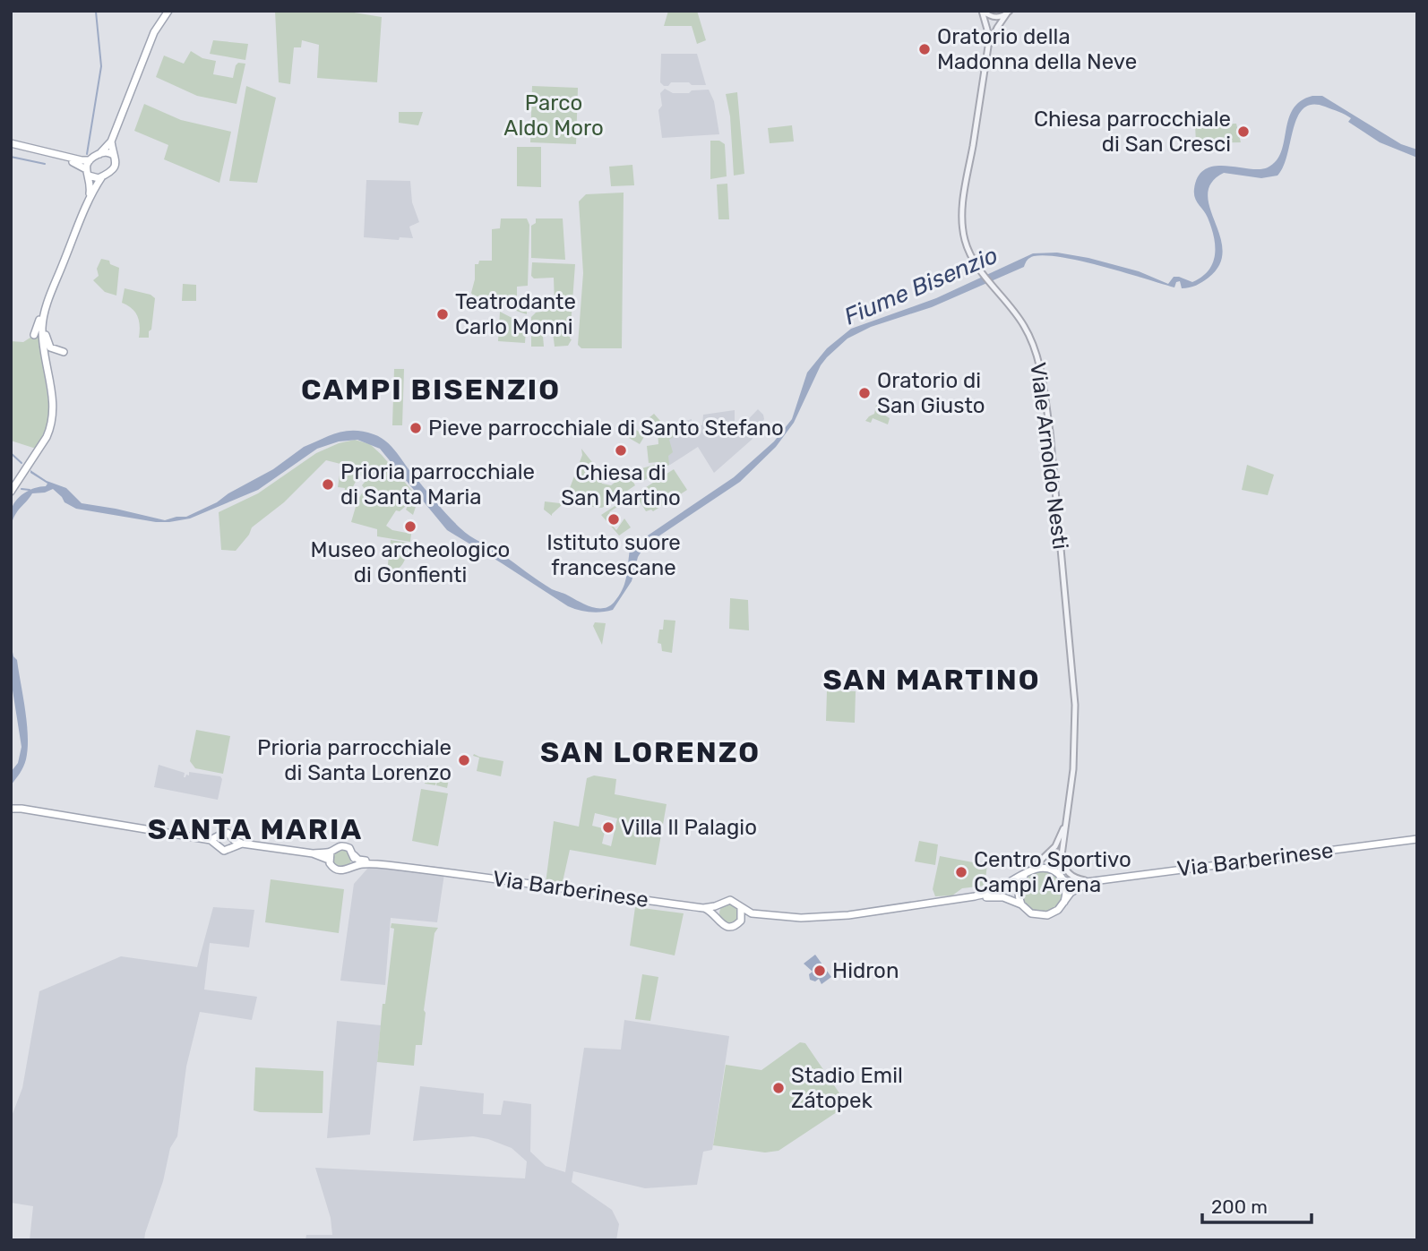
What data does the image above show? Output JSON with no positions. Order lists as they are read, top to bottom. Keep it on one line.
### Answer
{"streets":{"main road":["Via Barberinese"],"street":["Viale Arnoldo Nesti"]},"crossings":[["Viale Arnoldo Nesti","Via Barberinese"]],"districts":["CAMPI BISENZIO","SAN MARTINO","SAN LORENZO","SANTA MARIA"],"water":["Fiume Bisenzio"],"parks":["Parco Aldo Moro"],"places":["Oratorio della Madonna della Neve","Chiesa parrocchiale di San Cresci","Teatrodante Carlo Monni","Oratorio di San Giusto","Pieve parrocchiale di Santo Stefano","Chiesa di San Martino","Prioria parrocchiale di Santa Maria","Istituto suore francescane","Museo archeologico di Gonfienti","Prioria parrocchiale di Santa Lorenzo","Villa Il Palagio","Centro Sportivo Campi Arena","Hidron","Stadio Emil Zátopek"],"scale_bar":"200 m"}
